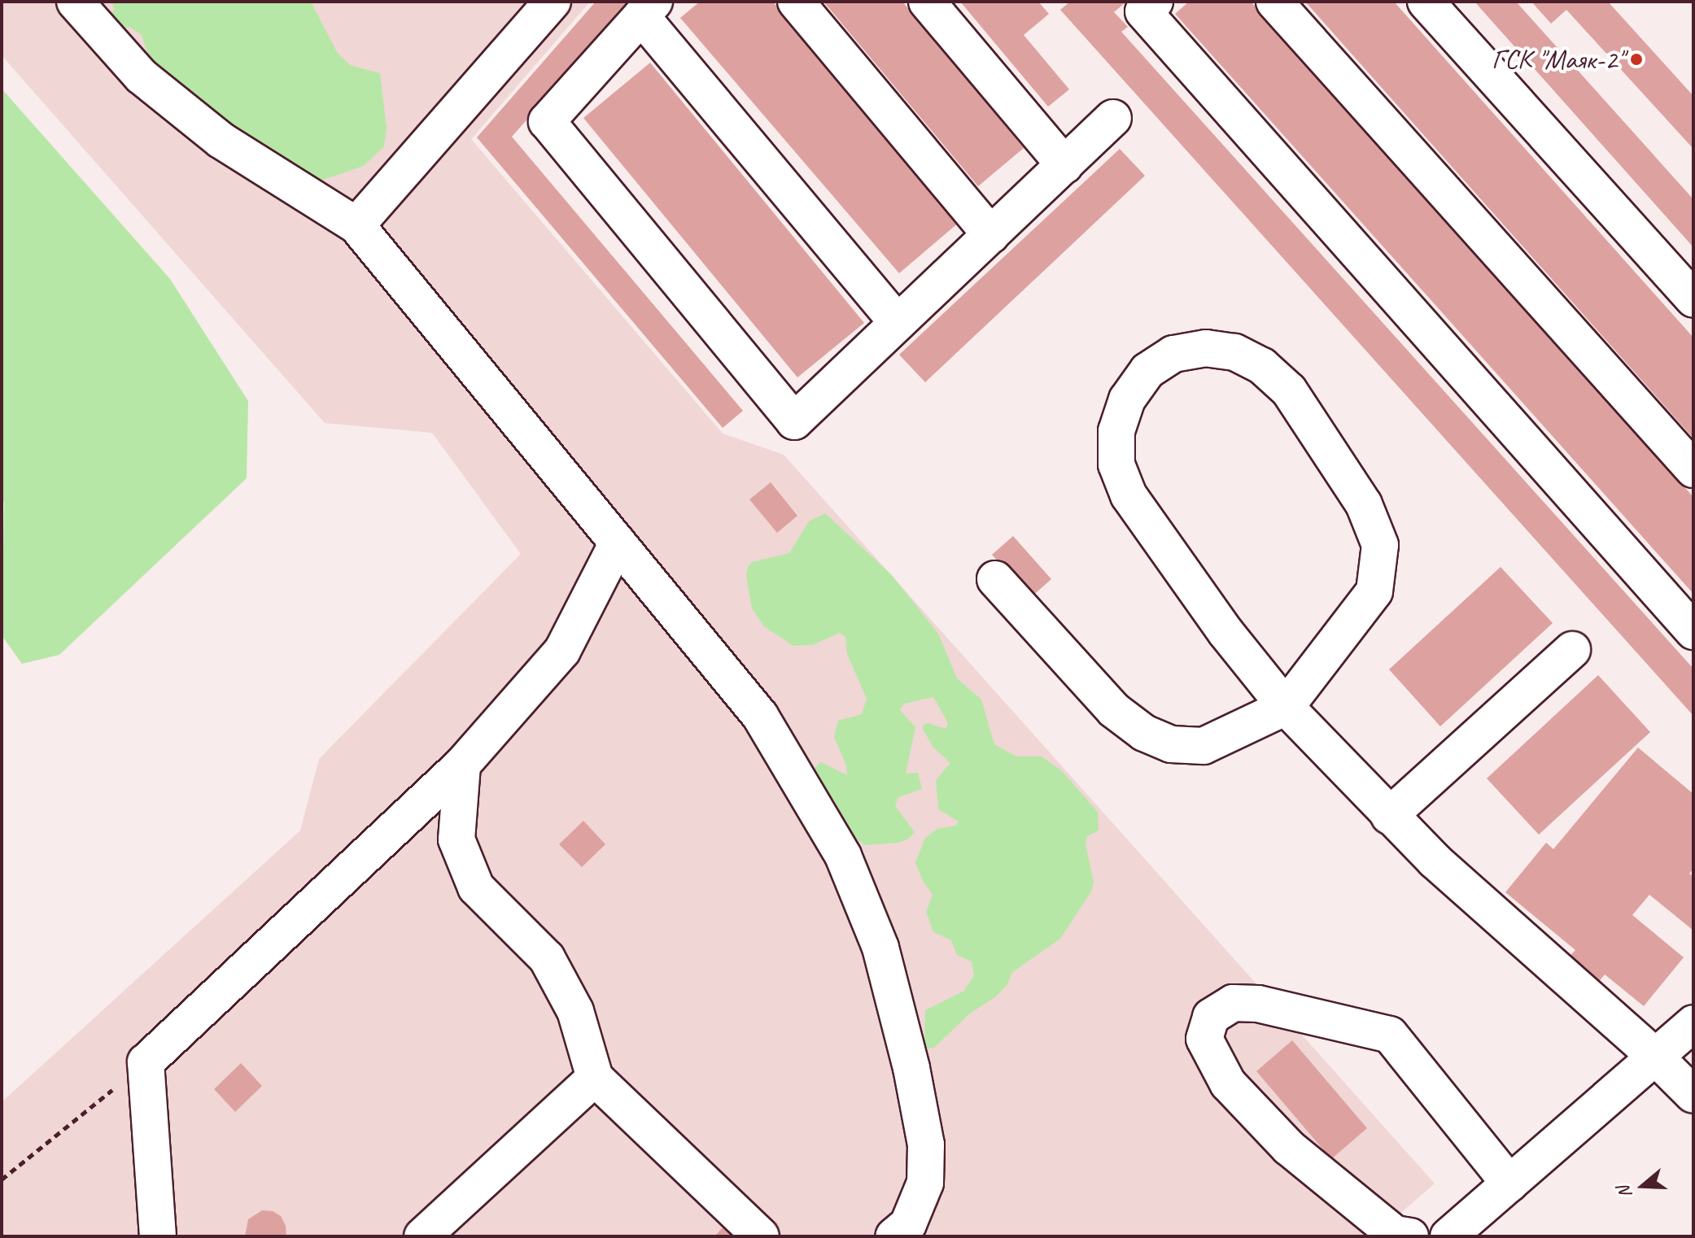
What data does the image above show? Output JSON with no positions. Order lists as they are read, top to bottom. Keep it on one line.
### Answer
{"places":["ГСК \"Маяк-2\""],"north":"left"}
